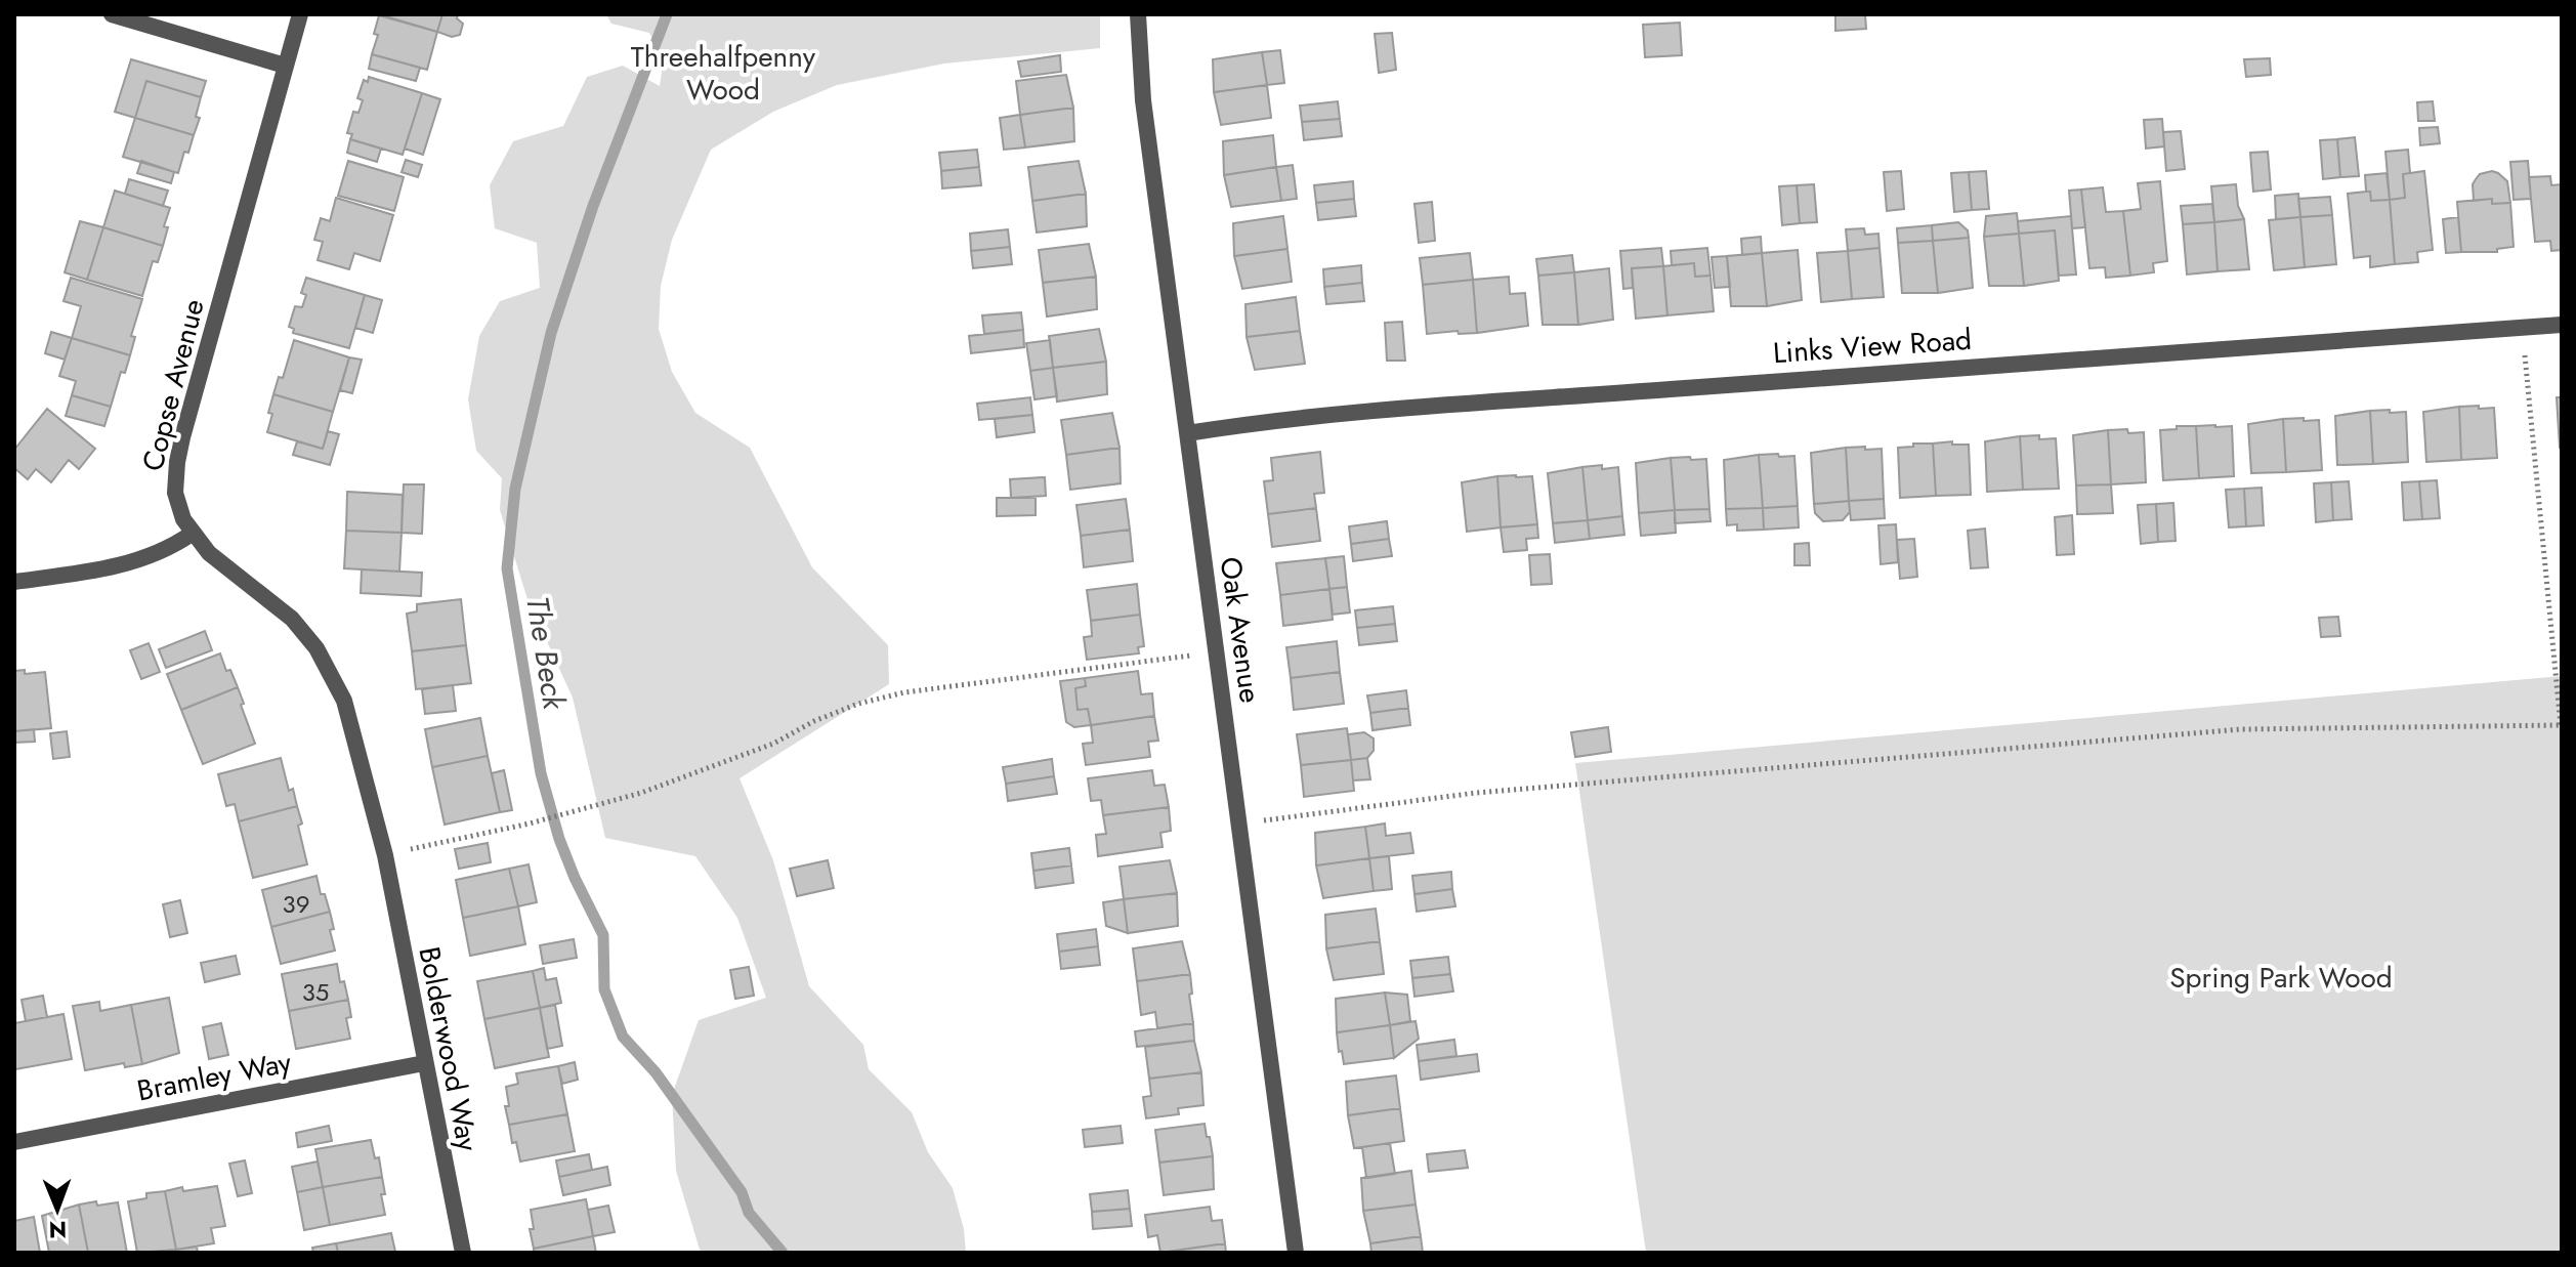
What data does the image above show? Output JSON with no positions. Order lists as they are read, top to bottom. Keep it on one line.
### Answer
{"streets":{"street":["Links View Road","Copse Avenue","Oak Avenue","Bolderwood Way","Bramley Way"]},"crossings":[["Links View Road","Oak Avenue"],["Copse Avenue","Bolderwood Way"],["Bolderwood Way","Bramley Way"]],"water":["The Beck"],"parks":["Threehalfpenny Wood","Spring Park Wood"],"house_numbers":["39","35"],"north":"bottom"}
